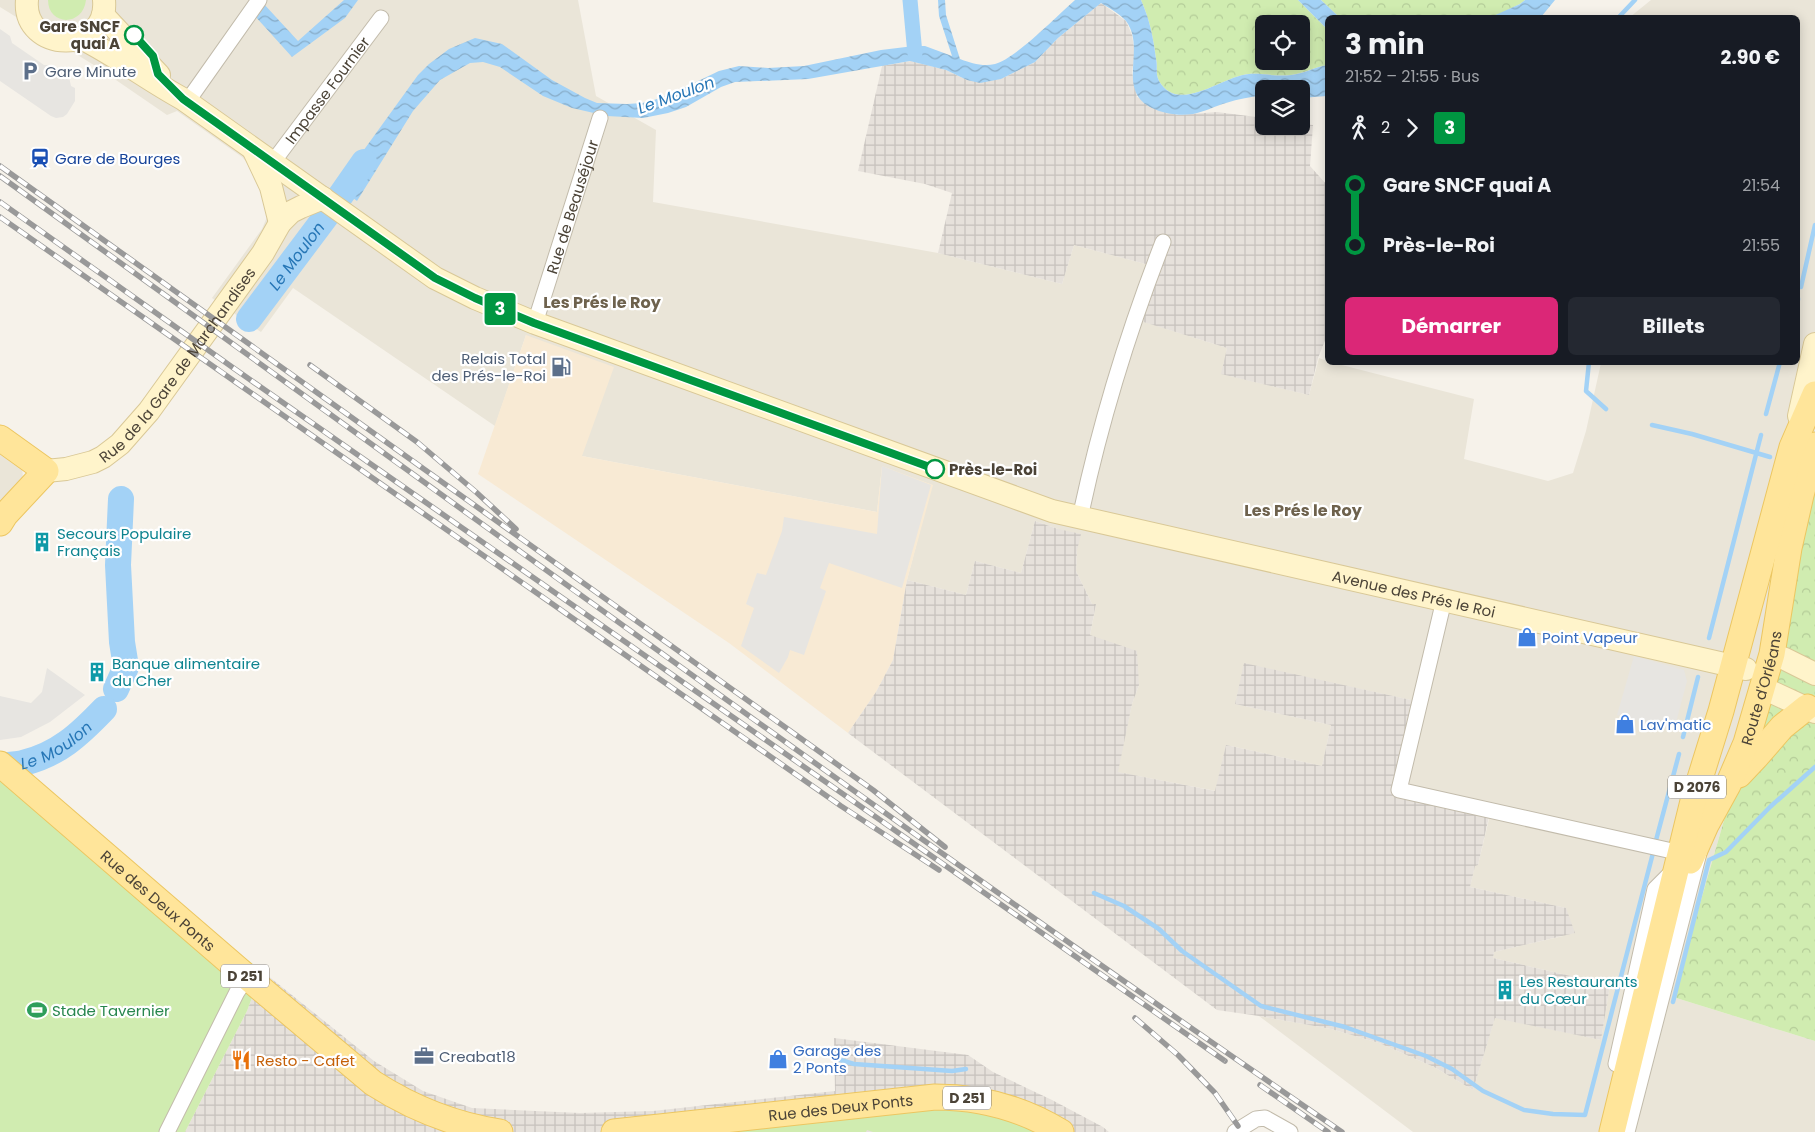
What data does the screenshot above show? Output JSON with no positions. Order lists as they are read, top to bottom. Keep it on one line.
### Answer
{"streets":{"main road":["Rue de la Gare de Marchandises","Avenue des Prés le Roi","Route d'Orléans","D 2076","Rue des Deux Ponts","D 251"],"street":["Impasse Fournier","Rue de Beauséjour"]},"crossings":[["Impasse Fournier","Avenue des Prés le Roi"],["Rue de Beauséjour","Avenue des Prés le Roi"],["Avenue des Prés le Roi","Route d'Orléans"],["Avenue des Prés le Roi","D 2076"],["Route d'Orléans","D 2076"]],"districts":["Les Prés le Roy","Les Prés le Roy"],"water":["Le Moulon"],"places":{"other":["Gare SNCF quai A","Près-le-Roi"],"parking":["Gare Minute"],"station":["Gare de Bourges"],"fuel station":["Relais Total des Prés-le-Roi"],"building":["Secours Populaire Français","Banque alimentaire du Cher","Les Restaurants du Cœur"],"shop":["Point Vapeur","Lav'matic","Garage des 2 Ponts"],"sports":["Stade Tavernier"],"office":["Creabat18"],"restaurant":["Resto - Cafet"]},"lines":["bus line 3"],"page":{"on_map":"3","heading":["3 min","21:52 – 21:55 · Bus","2.90 €"],"legs":["2","3"],"list":[{"name":"Gare SNCF quai A","value":"21:54"},{"name":"Près-le-Roi","value":"21:55"}],"buttons":["Démarrer","Billets"]}}
